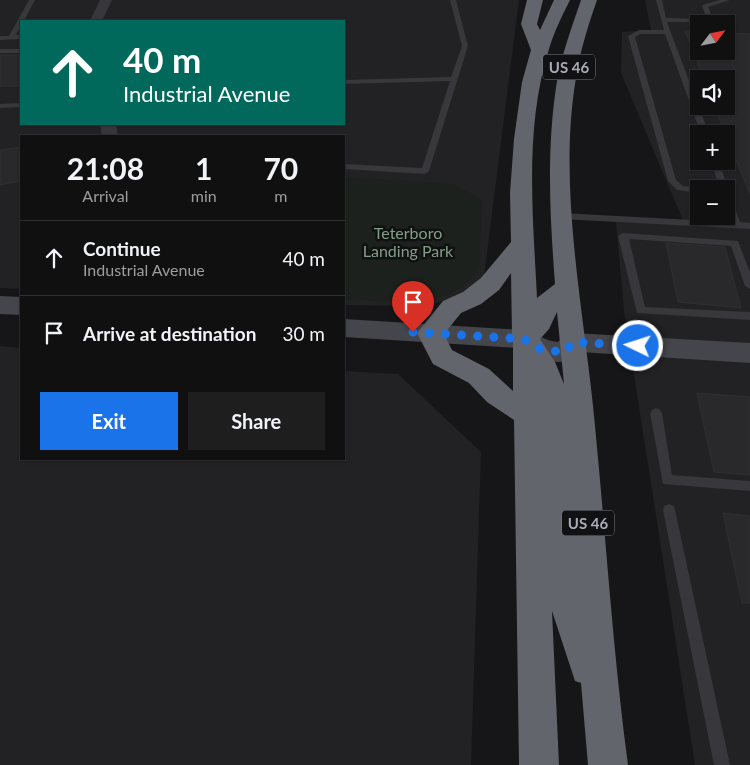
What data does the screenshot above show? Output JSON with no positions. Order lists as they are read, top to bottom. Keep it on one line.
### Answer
{"streets":{"highway":["US 46"]},"parks":["Teterboro Landing Park"],"north":"top right","page":{"map_buttons":["+","−"],"turn":["40 m","Industrial Avenue"],"eta":["21:08","Arrival","1","min","70","m"],"list":[{"name":"Continue","note":"Industrial Avenue","value":"40 m"},{"name":"Arrive at destination","value":"30 m"}],"buttons":["Exit","Share"]}}
